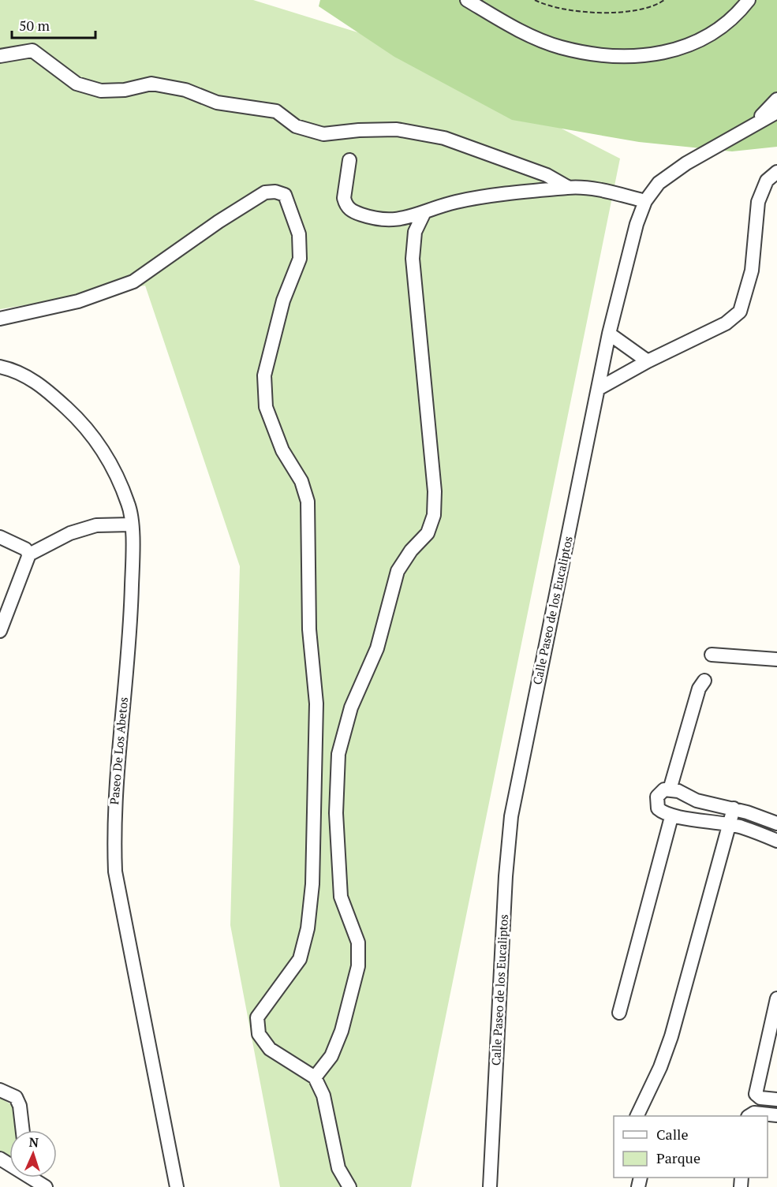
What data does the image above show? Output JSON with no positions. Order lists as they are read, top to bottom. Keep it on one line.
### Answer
{"streets":{"street":["Calle Paseo de los Eucaliptos","Paseo De Los Abetos"]},"legend":["Calle","Parque"],"scale_bar":"50 m","north":"top"}
